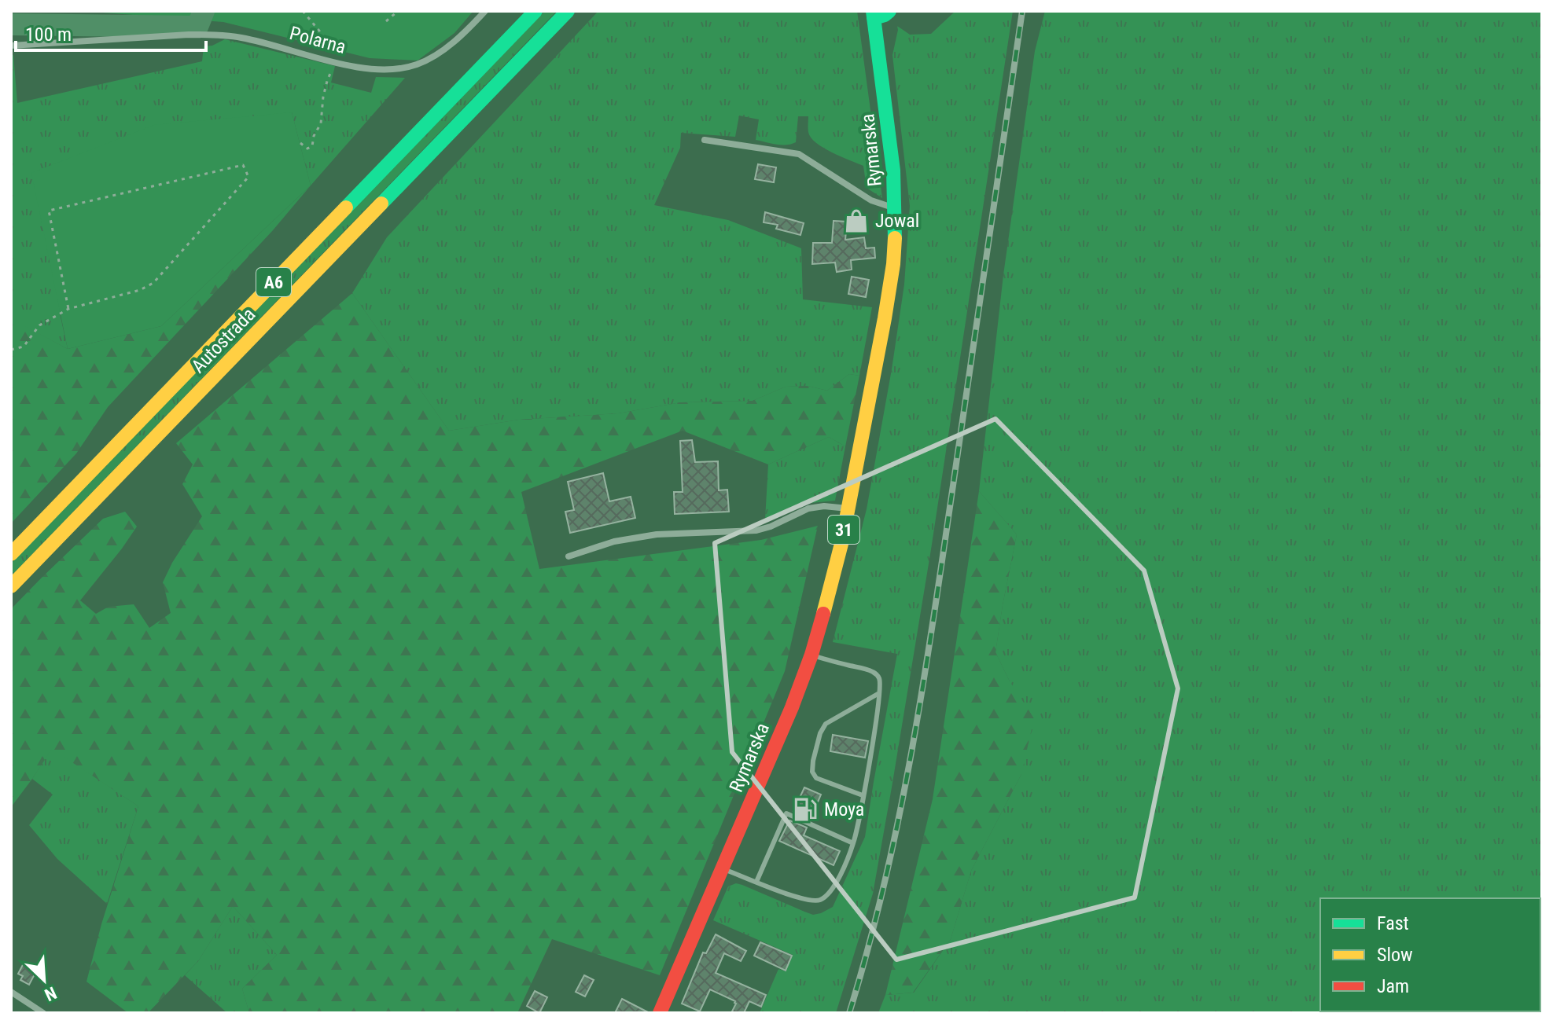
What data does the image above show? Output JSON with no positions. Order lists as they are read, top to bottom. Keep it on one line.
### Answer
{"streets":{"main road":["Rymarska","A6","Autostrada","31"],"street":["Polarna"]},"places":{"shop":["Jowal"],"fuel station":["Moya"]},"legend":["Fast","Slow","Jam"],"scale_bar":"100 m","north":"bottom right"}
